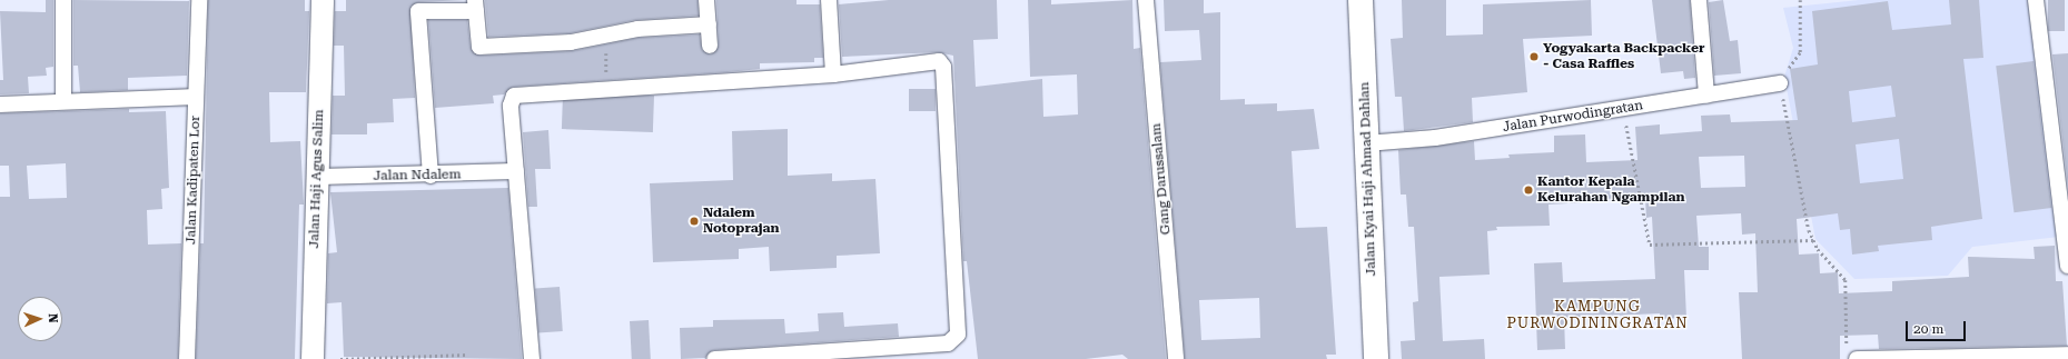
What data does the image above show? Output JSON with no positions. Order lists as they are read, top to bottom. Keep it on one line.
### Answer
{"streets":{"main road":["Jalan Kyai Haji Ahmad Dahlan"],"street":["Jalan Purwodingratan","Jalan Ndalem","Jalan Haji Agus Salim","Gang Darussalam","Jalan Kadipaten Lor"]},"crossings":[["Jalan Purwodingratan","Jalan Kyai Haji Ahmad Dahlan"],["Jalan Ndalem","Jalan Haji Agus Salim"]],"districts":["KAMPUNG PURWODININGRATAN"],"places":["Yogyakarta Backpacker - Casa Raffles","Kantor Kepala Kelurahan Ngampilan","Ndalem Notoprajan"],"scale_bar":"20 m","north":"right"}
